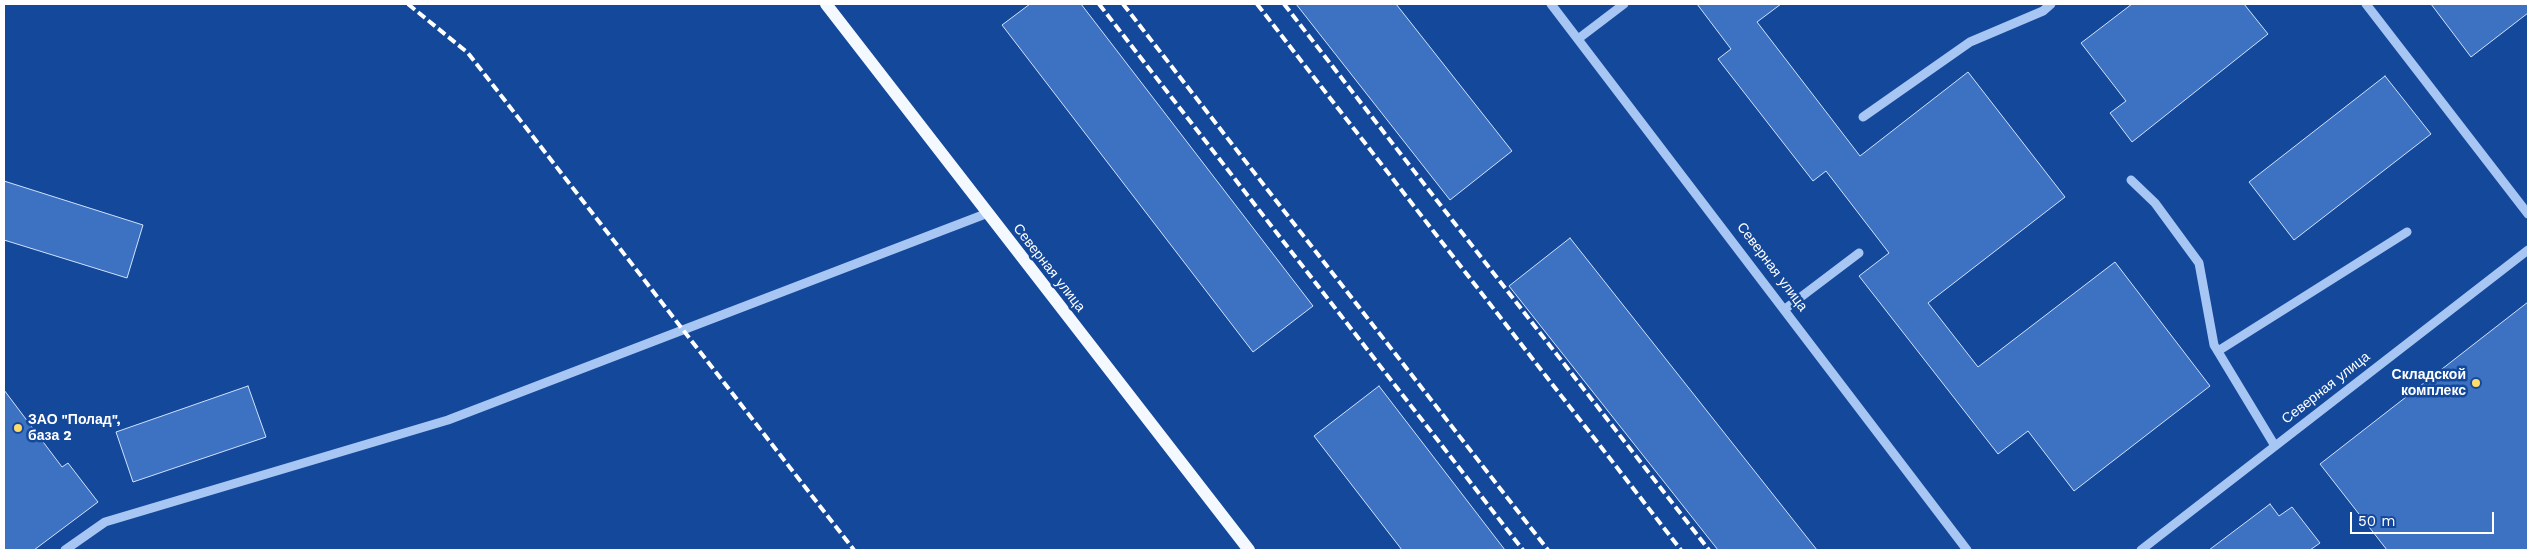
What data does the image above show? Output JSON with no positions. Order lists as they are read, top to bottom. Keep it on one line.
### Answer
{"streets":{"main road":["Северная улица"]},"places":["Складской комплекс","ЗАО \"Полад\", база 2"],"scale_bar":"50 m"}
